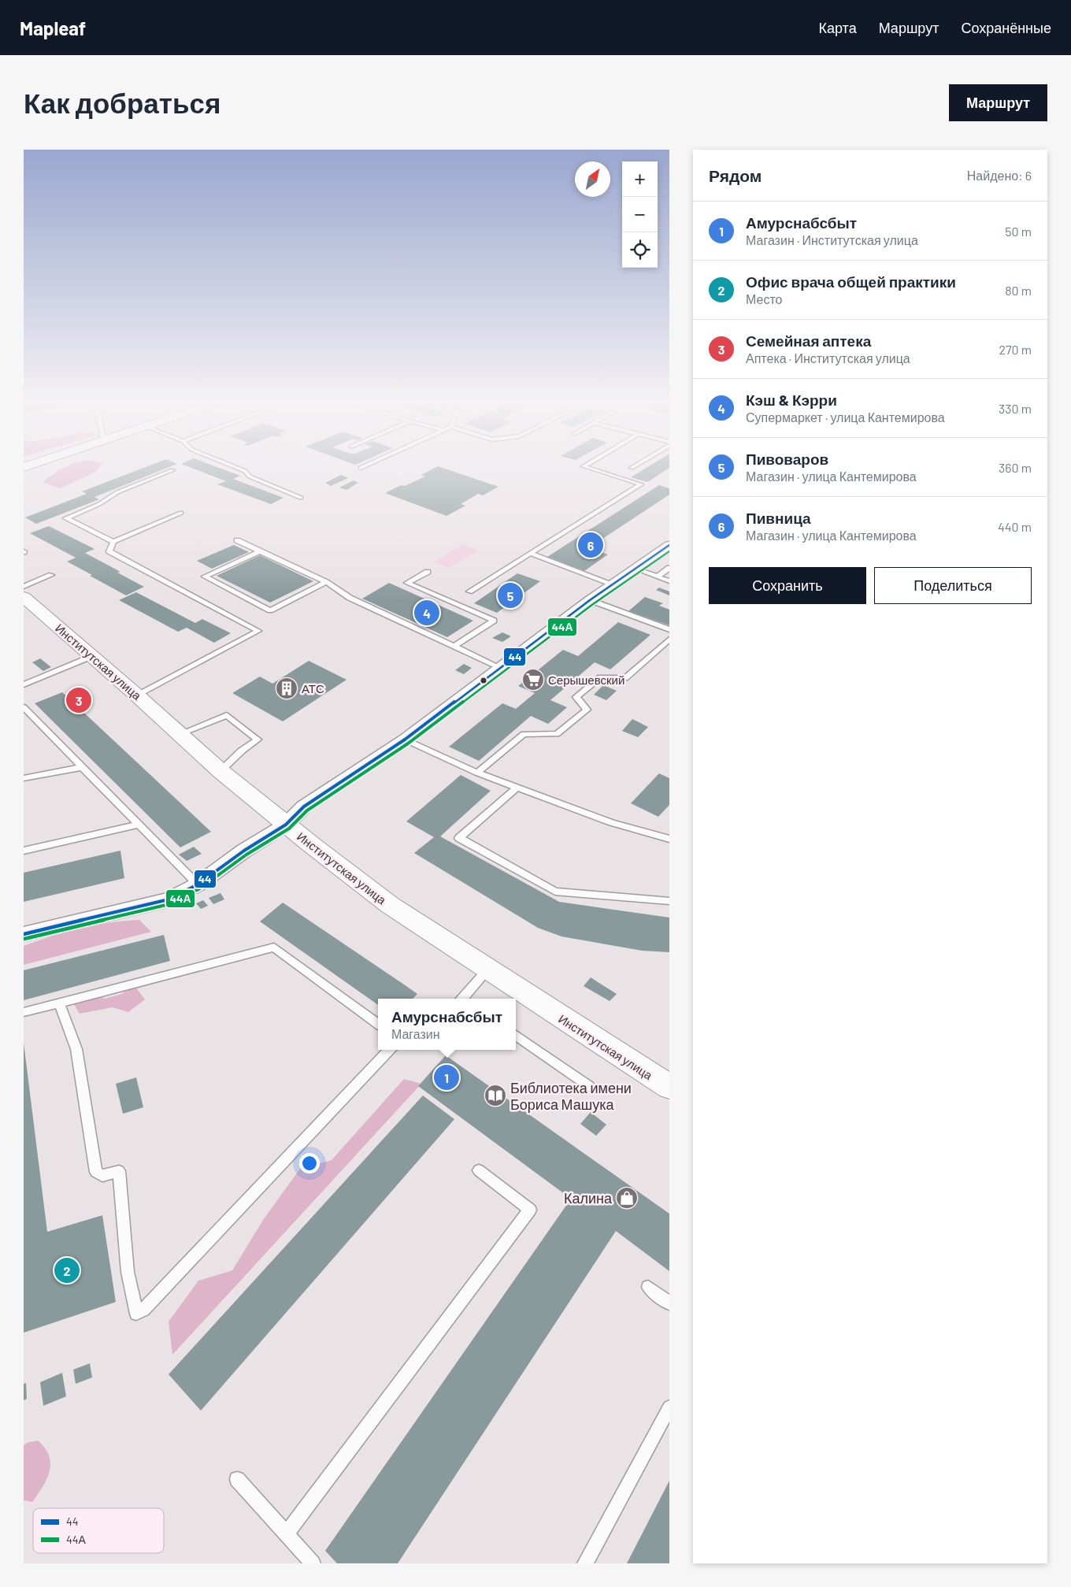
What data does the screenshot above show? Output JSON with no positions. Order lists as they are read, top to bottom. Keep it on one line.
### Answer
{"streets":{"main road":["Институтская улица"]},"places":{"supermarket":["Серышевский"],"building":["АТС"],"library":["Библиотека имени Бориса Машука"],"shop":["Калина"]},"lines":["transit line 44","transit line 44А"],"legend":["44","44А"],"north":"top right","page":{"header":"Mapleaf","nav":["Карта","Маршрут","Сохранённые"],"buttons":["Маршрут",["Сохранить","Поделиться"]],"title":"Как добраться","heading":["Рядом","Найдено: 6"],"map_buttons":["+","−"],"list":[{"mark":"1","name":"Амурснабсбыт","note":"Магазин · Институтская улица","value":"50 m"},{"mark":"2","name":"Офис врача общей практики","note":"Место","value":"80 m"},{"mark":"3","name":"Семейная аптека","note":"Аптека · Институтская улица","value":"270 m"},{"mark":"4","name":"Кэш & Кэрри","note":"Супермаркет · улица Кантемирова","value":"330 m"},{"mark":"5","name":"Пивоваров","note":"Магазин · улица Кантемирова","value":"360 m"},{"mark":"6","name":"Пивница","note":"Магазин · улица Кантемирова","value":"440 m"}],"pins":["6","5","4","3","1","2"],"popup":["Амурснабсбыт","Магазин"]}}
